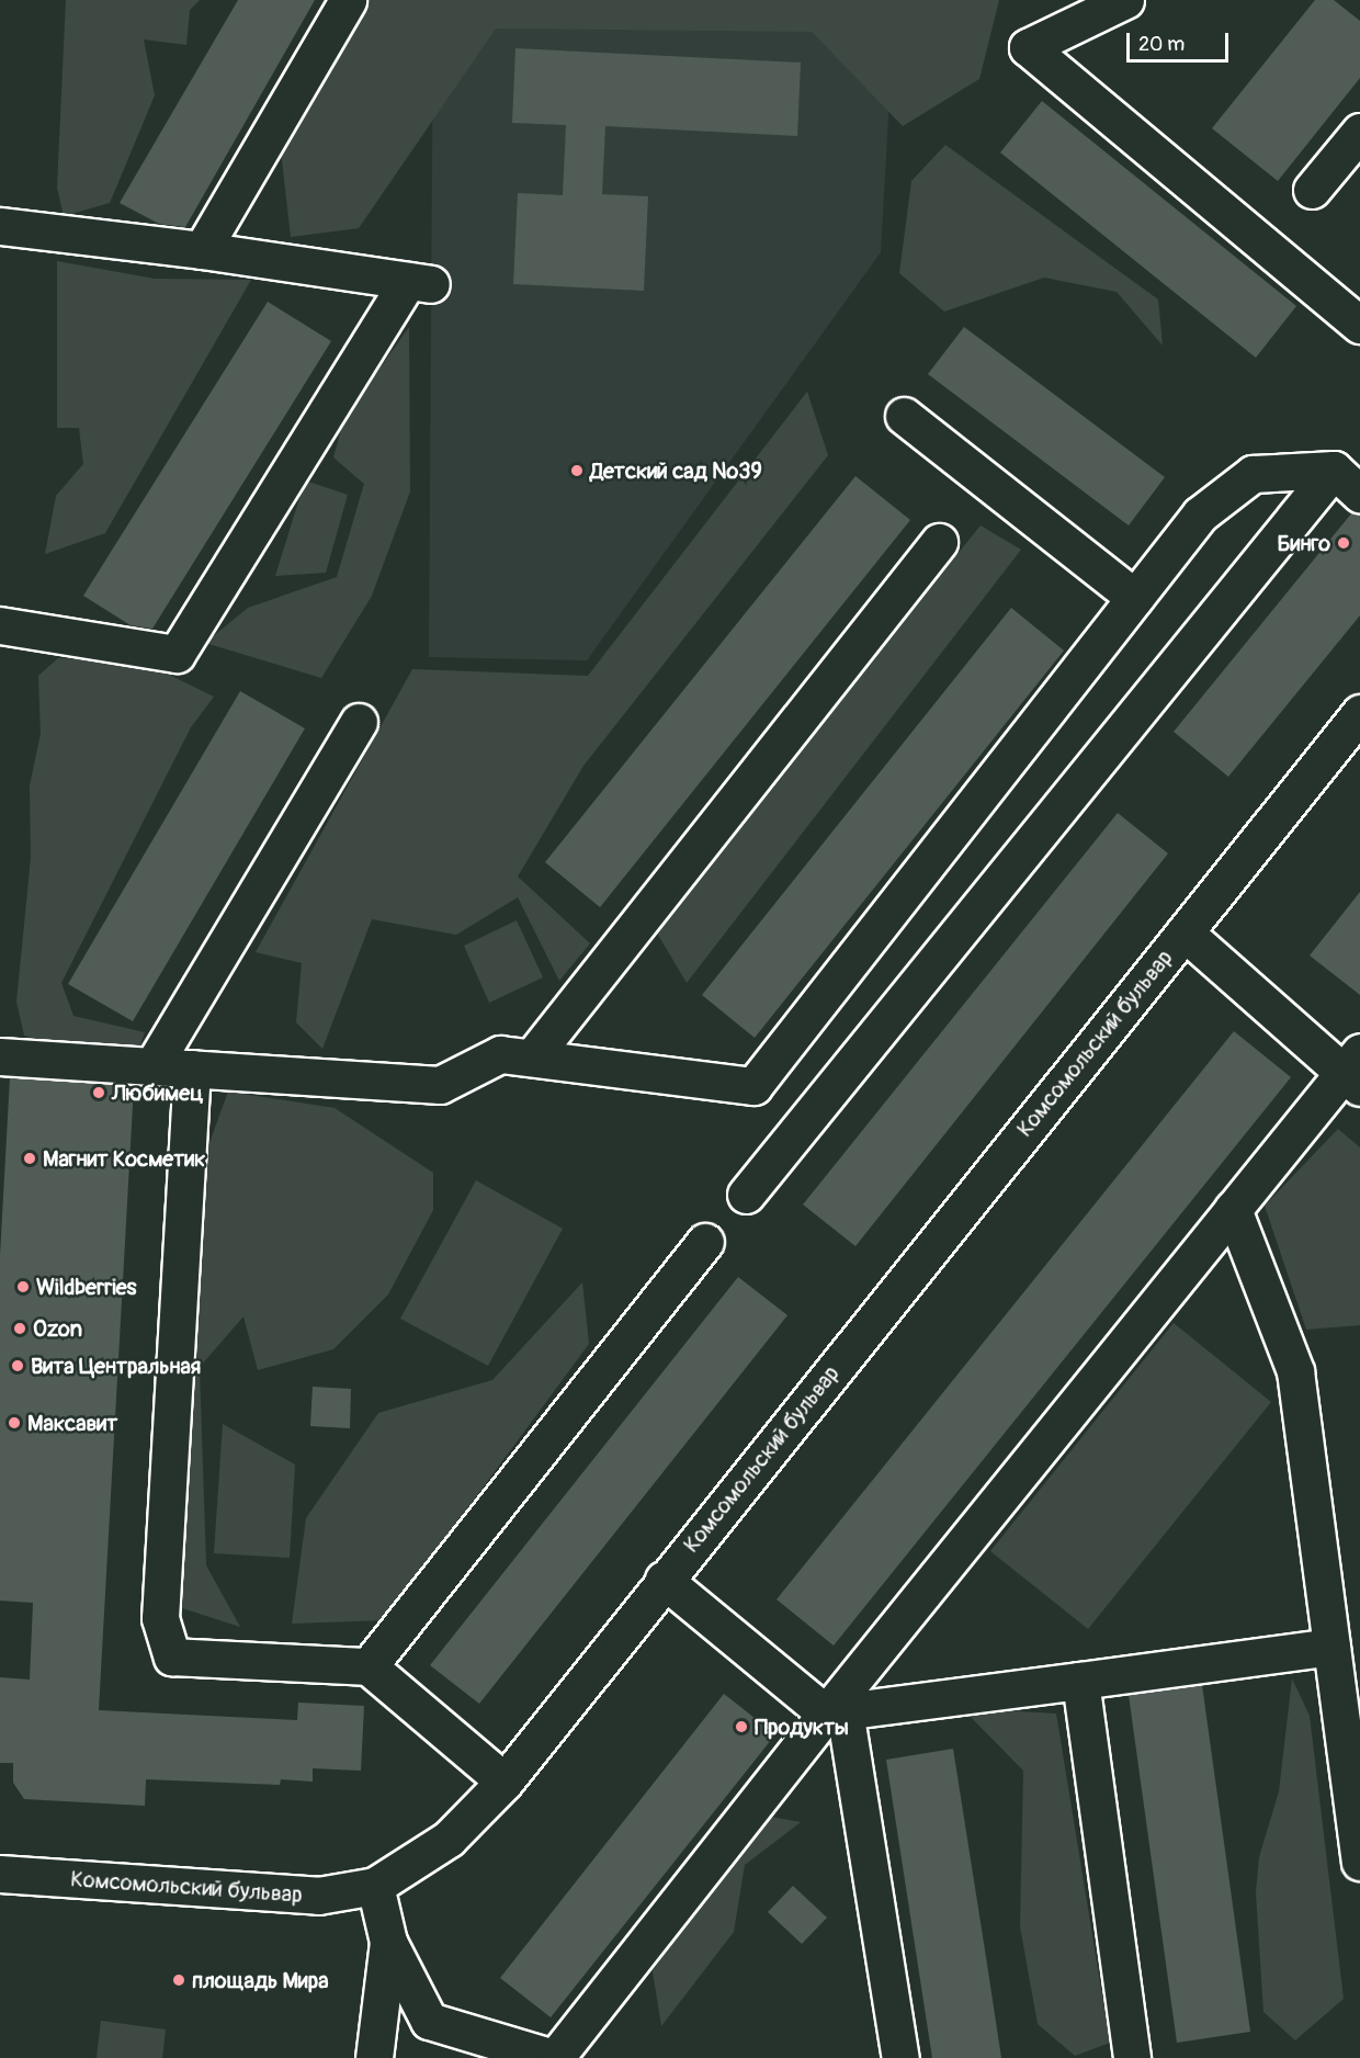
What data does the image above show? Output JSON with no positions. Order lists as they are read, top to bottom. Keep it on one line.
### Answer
{"streets":{"street":["Комсомольский бульвар"]},"places":["Детский сад №39","Бинго","Любимец","Магнит Косметик","Wildberries","Ozon","Вита Центральная","Максавит","Продукты","площадь Мира"],"scale_bar":"20 m"}
